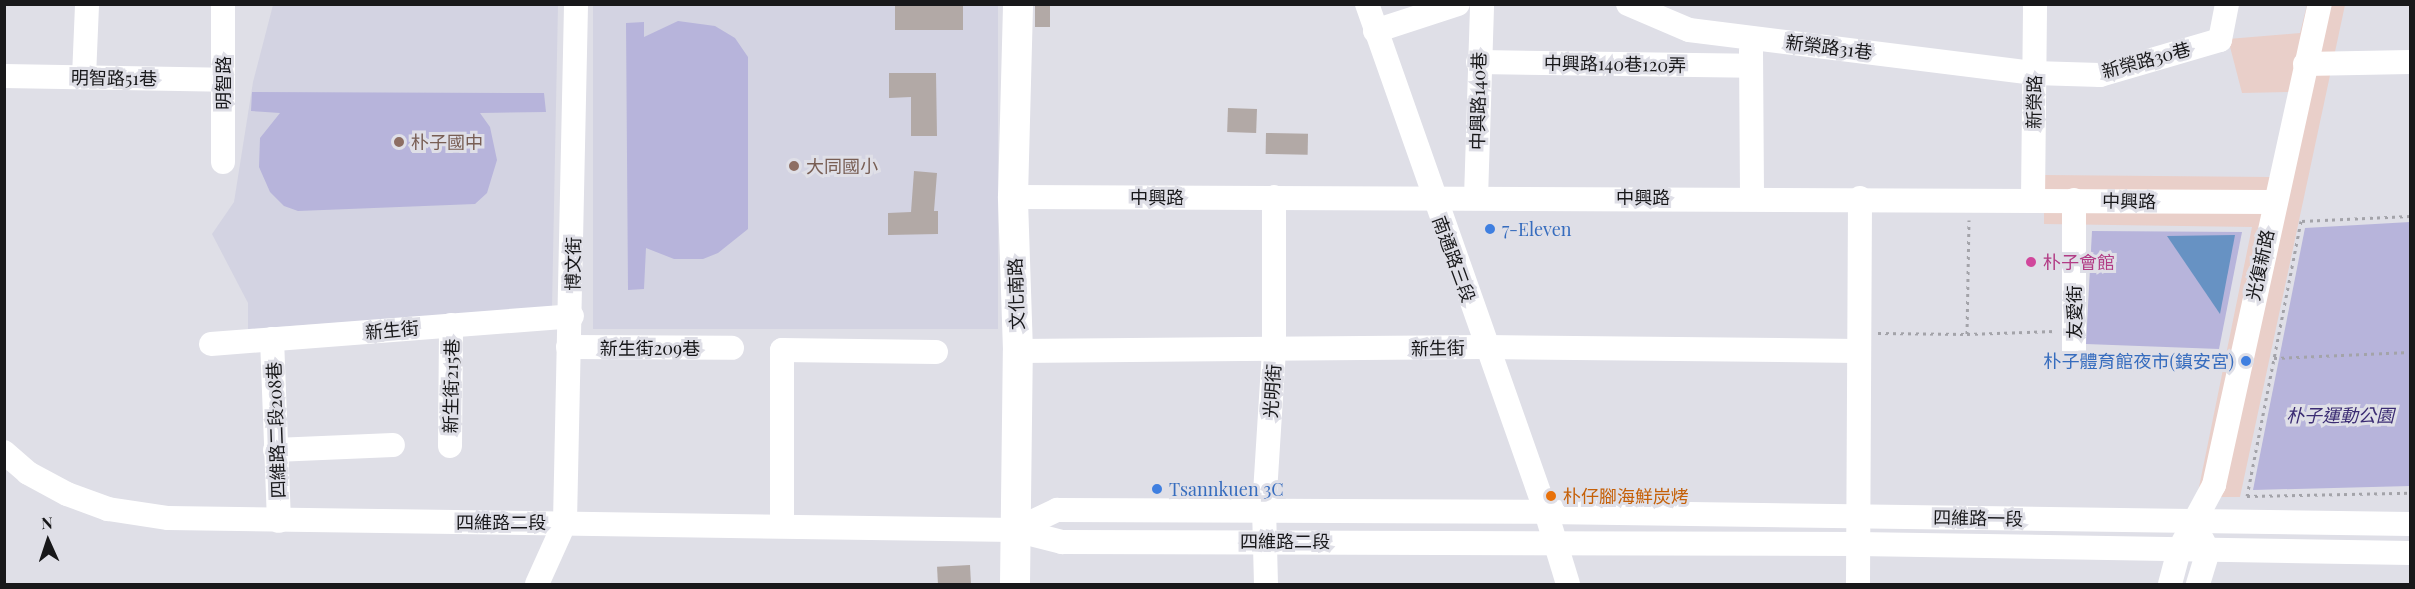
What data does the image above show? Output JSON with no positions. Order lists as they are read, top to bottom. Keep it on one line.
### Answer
{"streets":{"main road":["文化南路"],"street":["新榮路31巷","新榮路30巷","中興路140巷120弄","明智路51巷","明智路","中興路140巷","新榮路","中興路","南通路三段","博文街","光復新路","友愛街","新生街","新生街209巷","新生街215巷","光明街","四維路二段208巷","四維路一段","四維路二段"]},"crossings":[["新榮路31巷","新榮路30巷"],["新榮路31巷","新榮路"],["新榮路30巷","新榮路"],["中興路140巷120弄","中興路140巷"],["明智路51巷","明智路"],["中興路140巷","中興路"],["新榮路","中興路"],["中興路","南通路三段"],["中興路","光復新路"],["中興路","文化南路"],["中興路","友愛街"],["中興路","光明街"],["南通路三段","新生街"],["南通路三段","四維路一段"],["南通路三段","四維路二段"],["博文街","新生街"],["博文街","新生街209巷"],["博文街","四維路二段"],["光復新路","四維路一段"],["文化南路","新生街"],["文化南路","四維路二段"],["新生街","新生街215巷"],["新生街","光明街"],["新生街","四維路二段208巷"],["光明街","四維路二段"],["四維路二段208巷","四維路二段"],["四維路一段","四維路二段"]],"parks":["朴子運動公園"],"places":["朴子國中","大同國小","7-Eleven","朴子會館","朴子體育館夜市(鎮安宮)","Tsannkuen 3C","朴仔腳海鮮炭烤"],"north":"top"}
